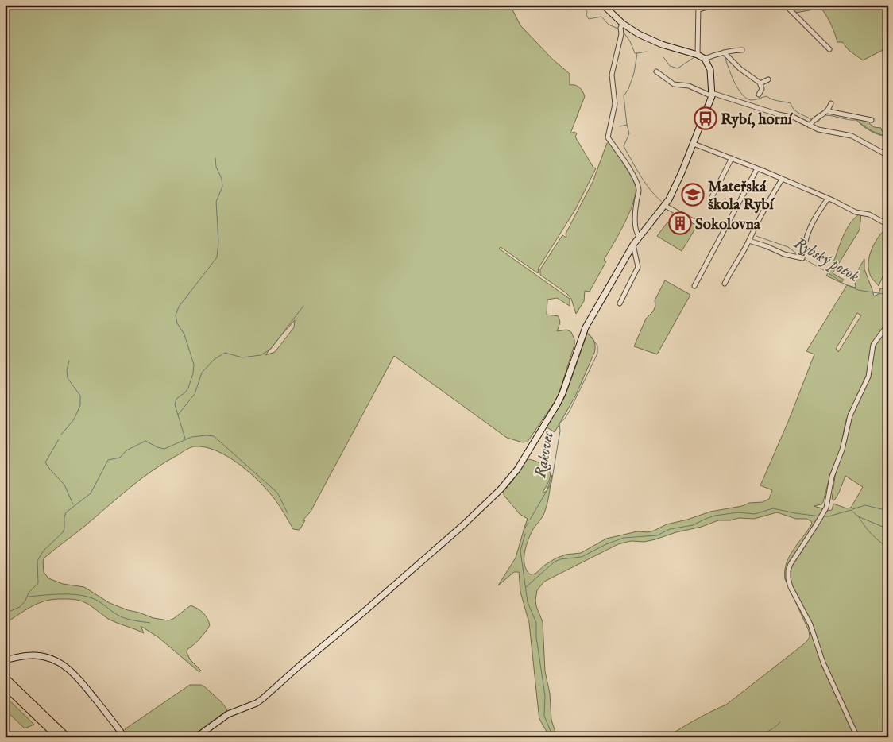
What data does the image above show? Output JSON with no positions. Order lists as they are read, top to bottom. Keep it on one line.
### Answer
{"water":["Rybský potok","Rakovec"],"places":{"bus stop":["Rybí, horní"],"school or university":["Mateřská škola Rybí"],"building":["Sokolovna"]}}
